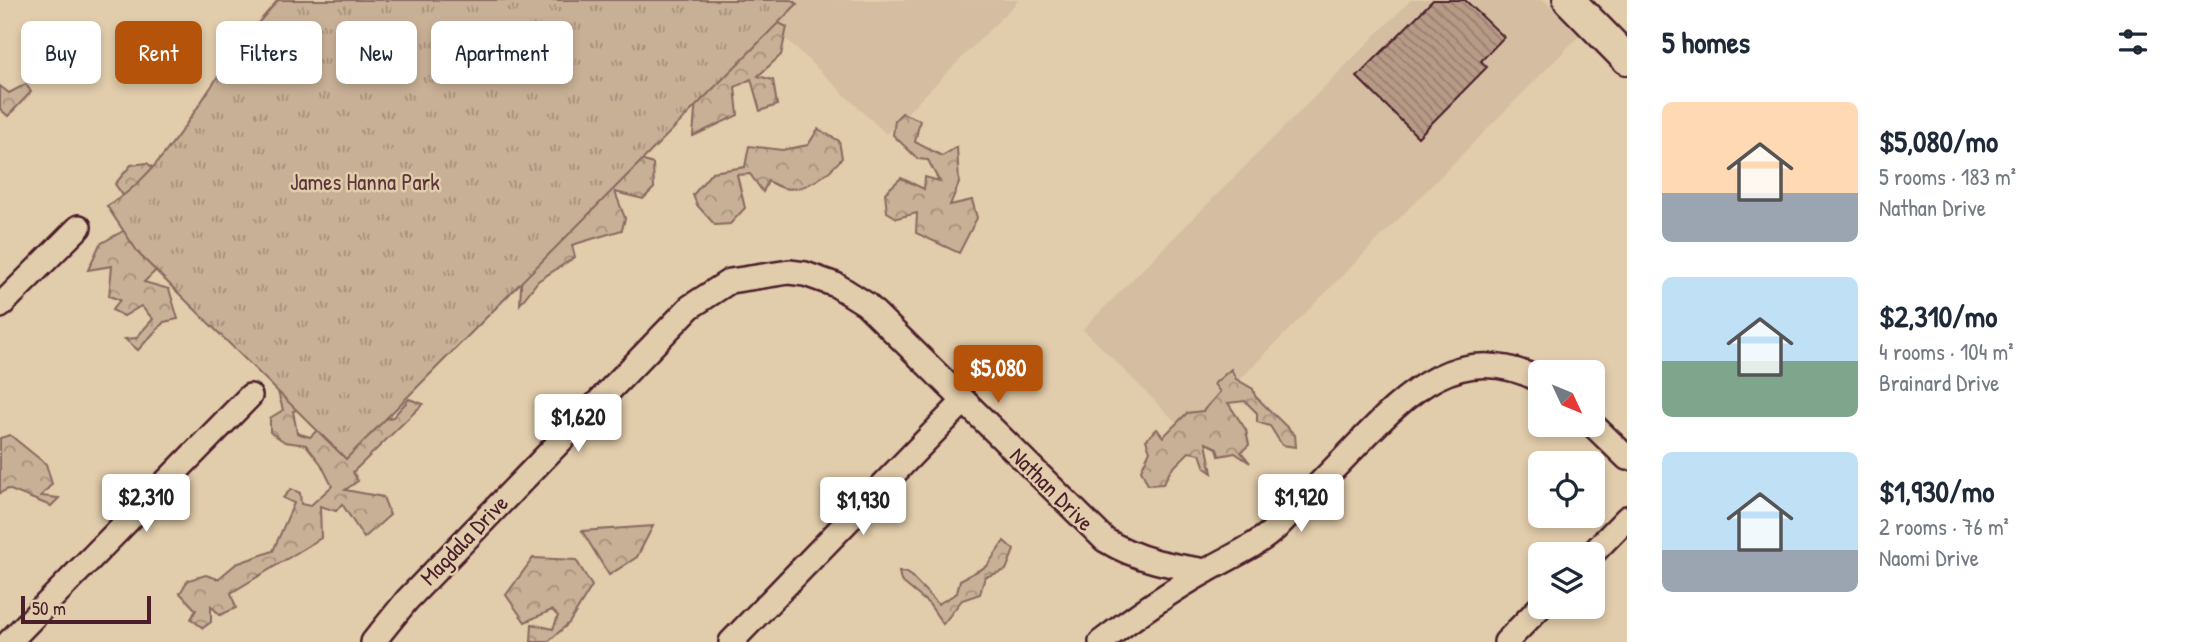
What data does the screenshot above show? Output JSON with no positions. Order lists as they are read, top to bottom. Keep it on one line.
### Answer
{"streets":{"street":["Nathan Drive","Magdala Drive"]},"crossings":[["Nathan Drive","Magdala Drive"]],"parks":["James Hanna Park"],"scale_bar":"50 m","north":"bottom right","page":{"heading":"5 homes","chip":["Buy","Rent","Filters","New","Apartment"],"list":[{"name":"$5,080/mo","note":"5 rooms · 183 m² · Nathan Drive"},{"name":"$2,310/mo","note":"4 rooms · 104 m² · Brainard Drive"},{"name":"$1,930/mo","note":"2 rooms · 76 m² · Naomi Drive"}],"price":["$5,080","$1,620","$2,310","$1,920","$1,930"],"scale":"50 m"}}
